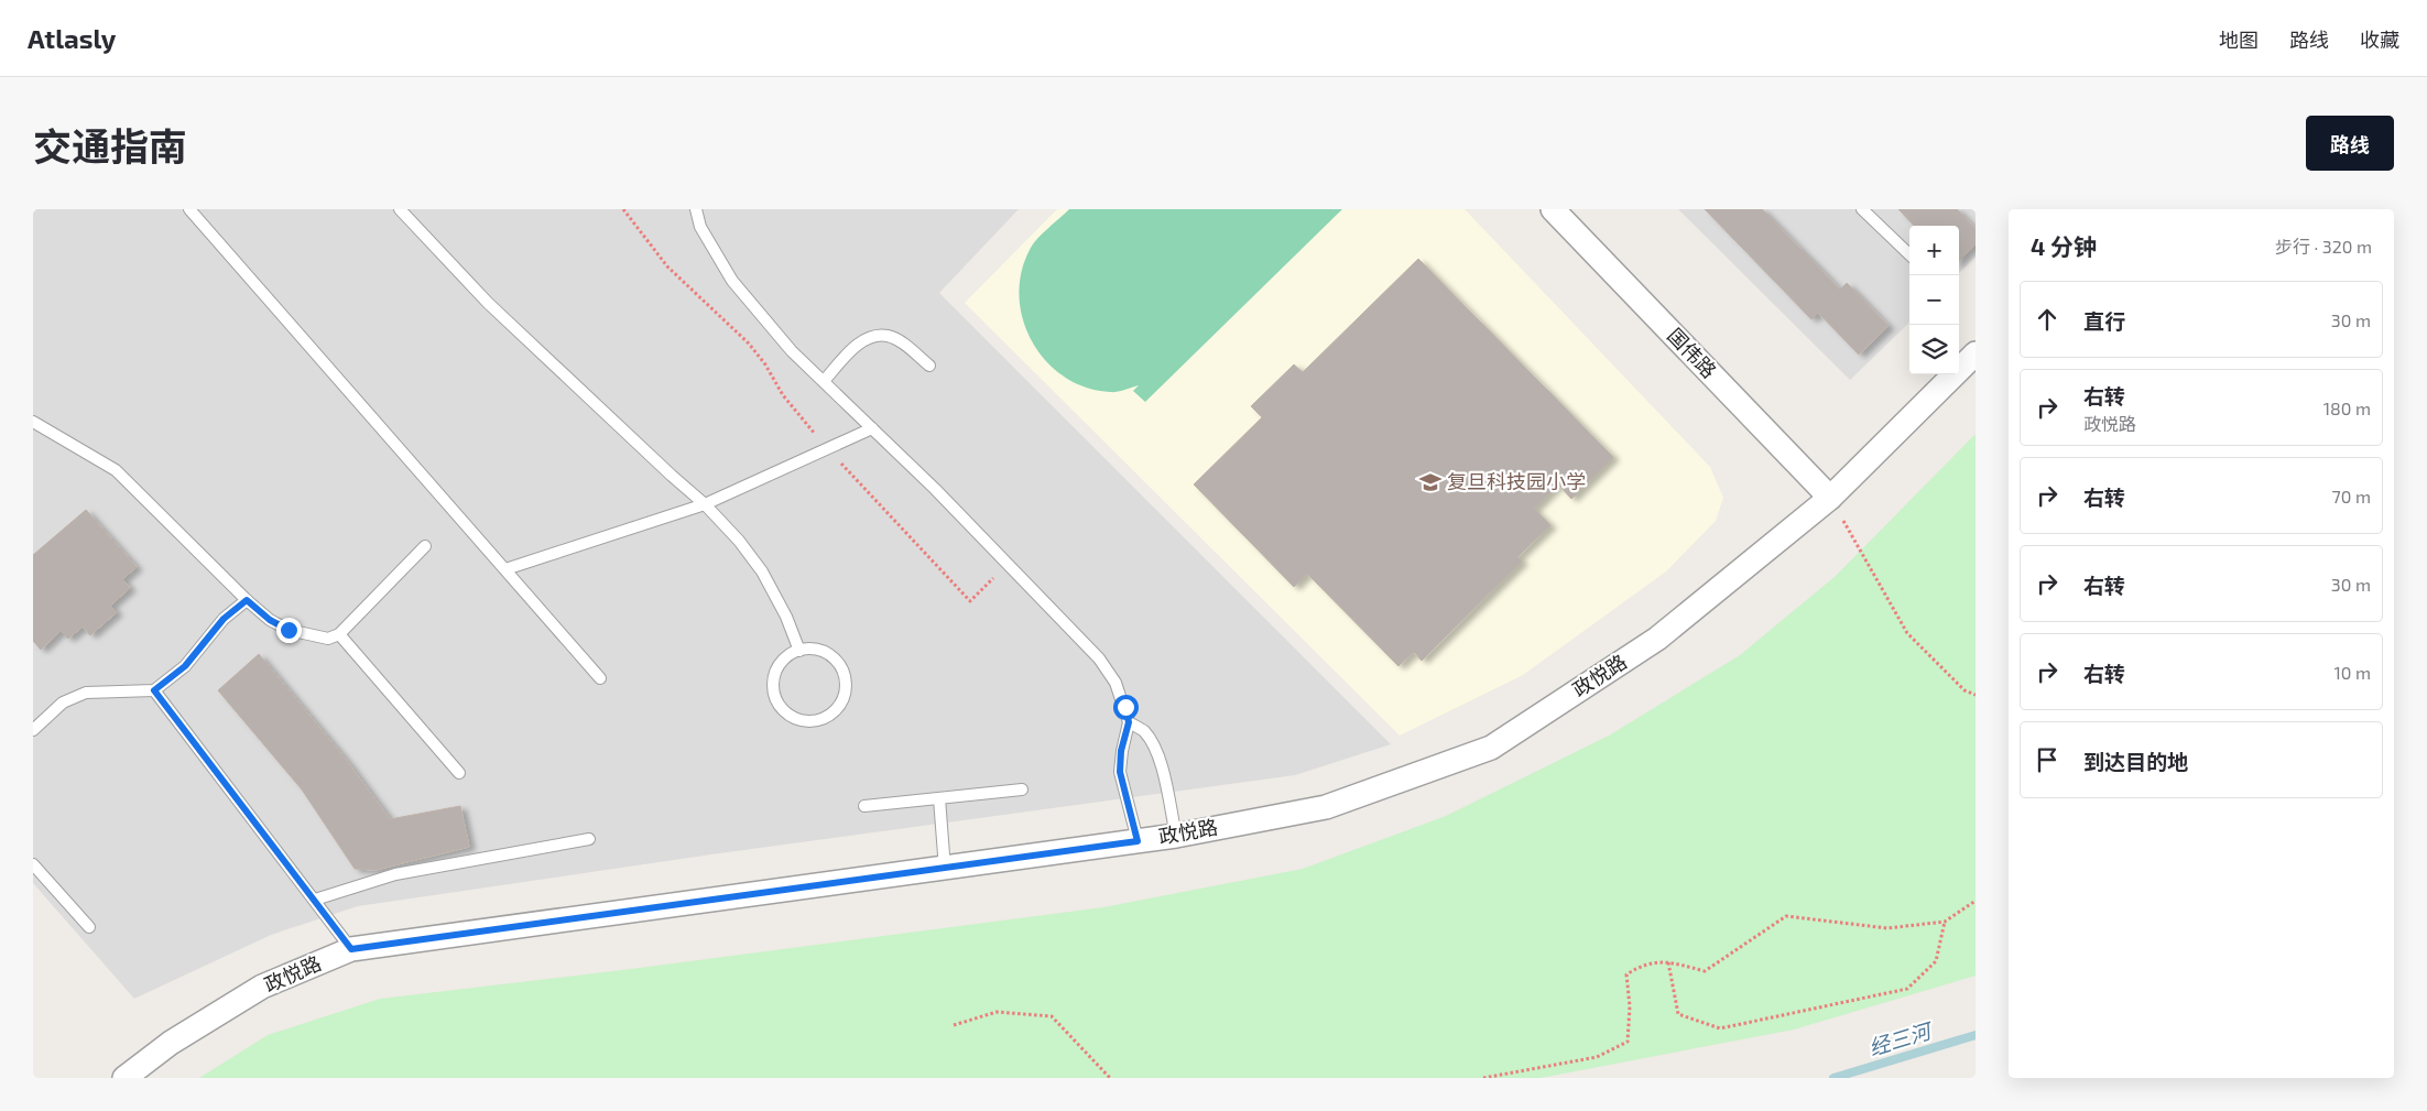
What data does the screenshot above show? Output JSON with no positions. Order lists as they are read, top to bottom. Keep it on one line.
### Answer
{"streets":{"street":["国伟路","政悦路"]},"crossings":[["国伟路","政悦路"]],"water":["经三河"],"places":{"school or university":["复旦科技园小学"]},"page":{"header":"Atlasly","nav":["地图","路线","收藏"],"title":"交通指南","buttons":"路线","heading":["4 分钟","步行 · 320 m"],"map_buttons":["+","−"],"list":[["直行","30 m"],["右转","政悦路","180 m"],["右转","70 m"],["右转","30 m"],["右转","10 m"],"到达目的地"]}}
